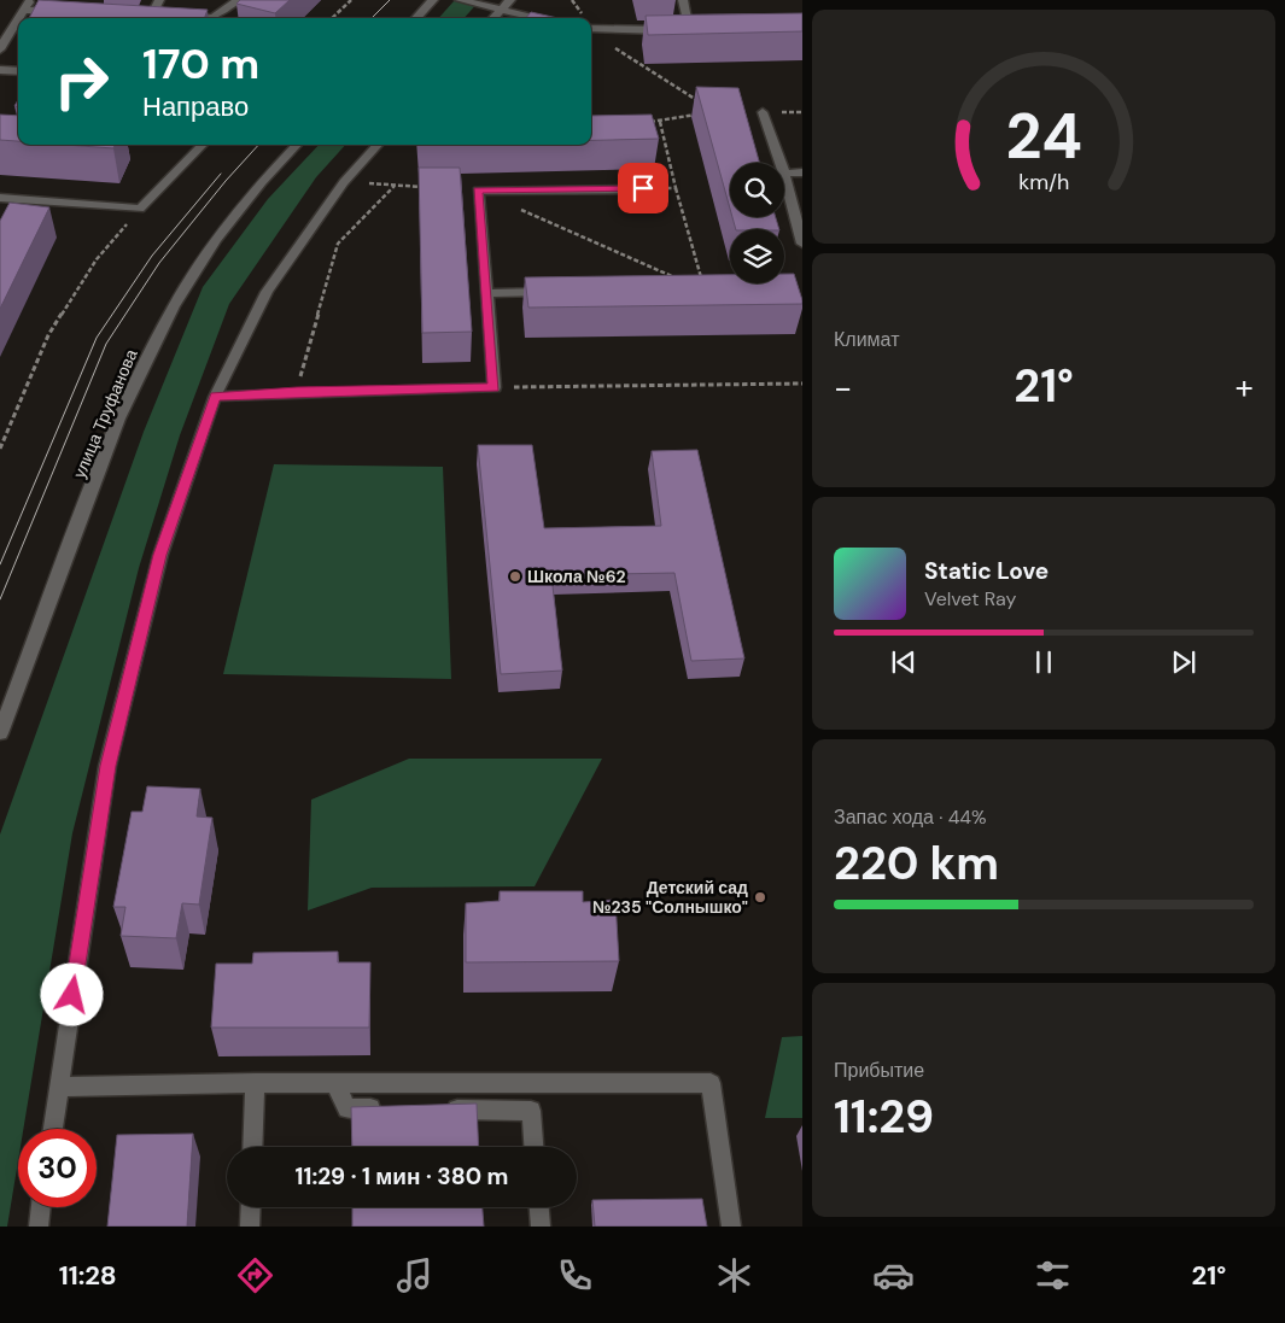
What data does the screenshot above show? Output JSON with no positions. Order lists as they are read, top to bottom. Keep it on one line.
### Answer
{"streets":{"street":["улица Труфанова"]},"places":["Школа №62","Детский сад №235 \"Солнышко\""],"page":{"turn":["170 m","Направо"],"tile":["Климат",["Запас хода · 44%","220 km"],["Прибытие","11:29"]],"heat":["−","21°","+"],"song":["Static Love","Velvet Ray"],"limit":"30","trip":"11:29 · 1 мин · 380 m","tabs":["11:28","21°"],"gauge":["24","km/h"]}}
